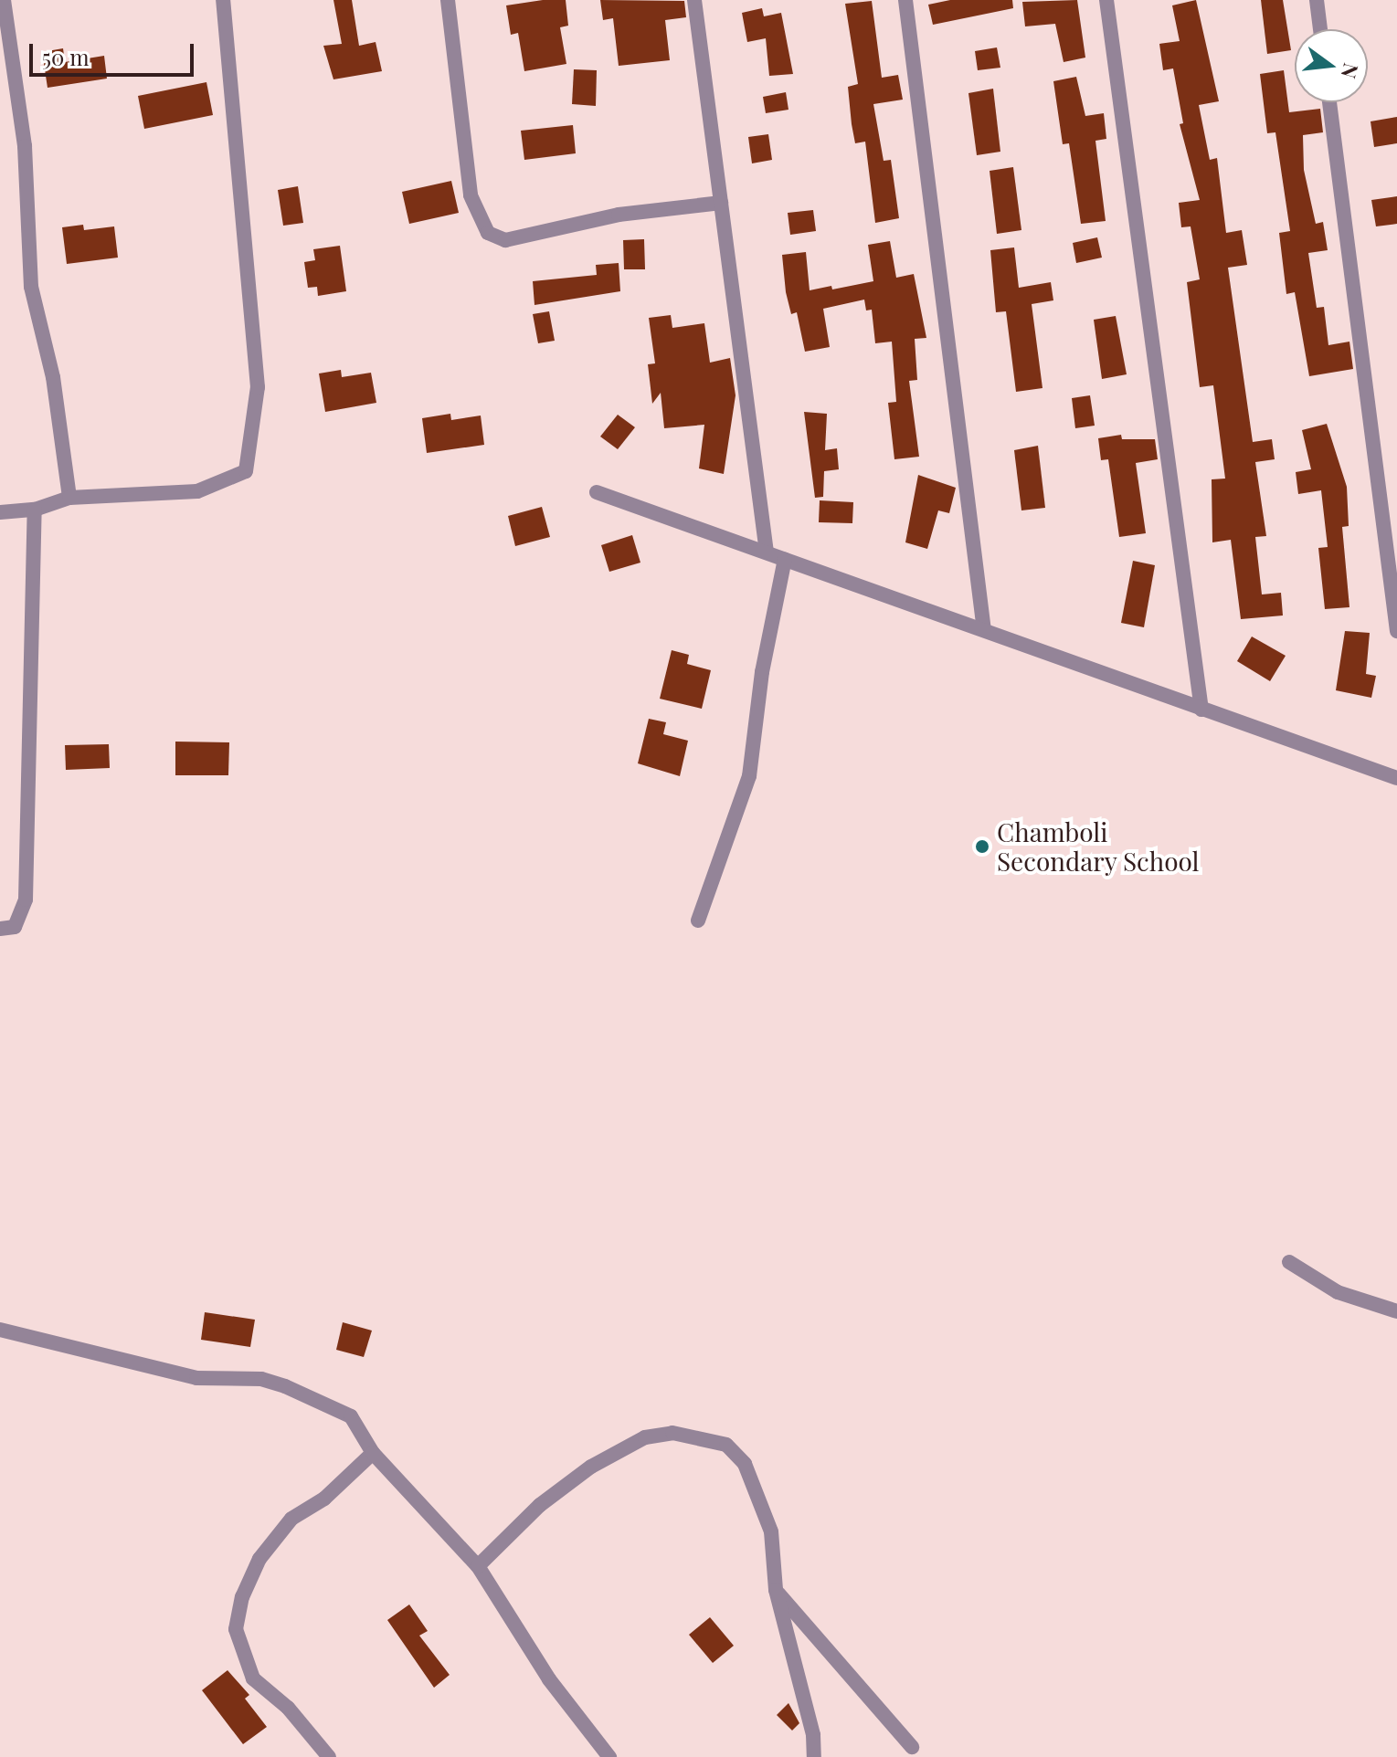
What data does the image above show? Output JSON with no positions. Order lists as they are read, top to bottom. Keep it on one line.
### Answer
{"places":["Chamboli Secondary School"],"scale_bar":"50 m","north":"right"}
